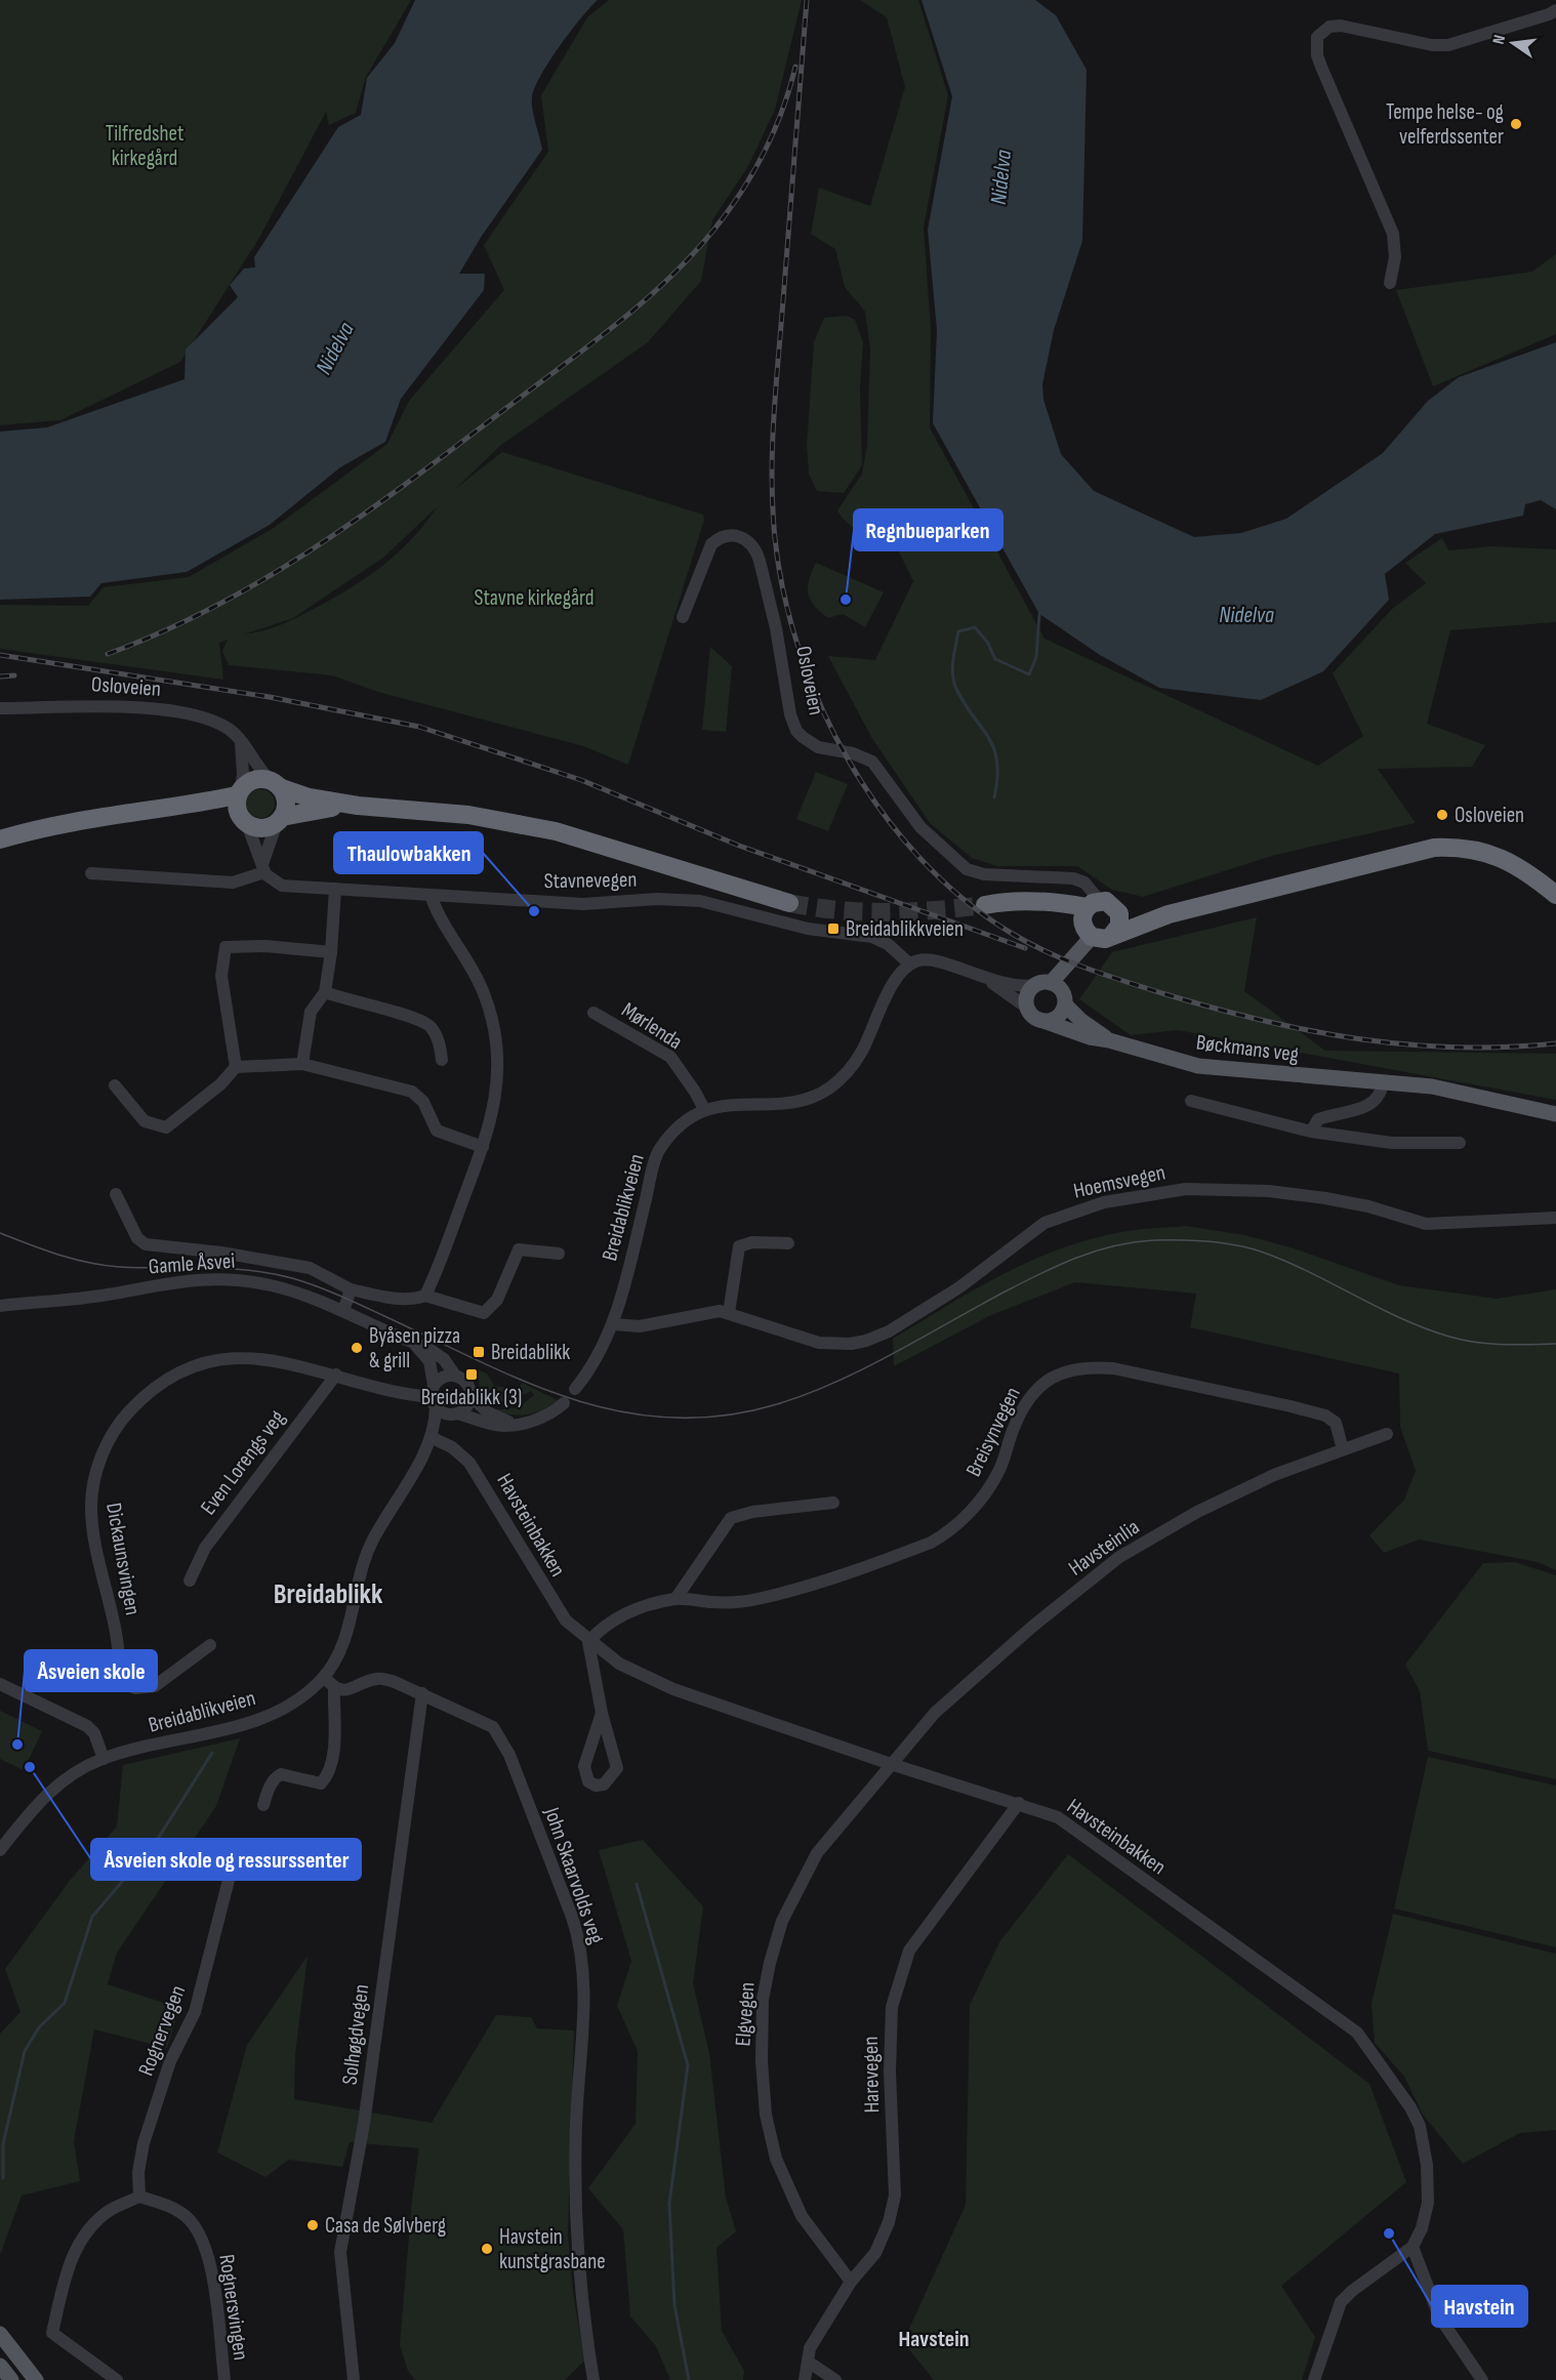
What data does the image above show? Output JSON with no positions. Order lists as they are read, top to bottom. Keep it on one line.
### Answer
{"streets":{"main road":["Bøckmans veg"],"street":["Osloveien","Stavnevegen","Mørlenda","Hoemsvegen","Breidablikveien","Gamle Åsvei","Breisynvegen","Even Lorengs veg","Havsteinbakken","Havsteinlia","Dickaunsvingen","John Skaarvolds veg","Elgvegen","Rognervegen","Solhøgdvegen","Harevegen","Rognersvingen"]},"crossings":[["Stavnevegen","Breidablikveien"],["Mørlenda","Breidablikveien"],["Hoemsvegen","Breidablikveien"],["Breidablikveien","Gamle Åsvei"],["Breidablikveien","Havsteinbakken"],["Breidablikveien","Dickaunsvingen"],["Gamle Åsvei","Dickaunsvingen"],["Breisynvegen","Havsteinbakken"],["Breisynvegen","Havsteinlia"],["Even Lorengs veg","Dickaunsvingen"],["Havsteinbakken","Havsteinlia"],["Havsteinbakken","Elgvegen"],["Havsteinbakken","Harevegen"],["Havsteinlia","Elgvegen"],["John Skaarvolds veg","Solhøgdvegen"],["Elgvegen","Harevegen"],["Rognervegen","Rognersvingen"]],"districts":["Breidablikk","Havstein"],"water":["Nidelva"],"parks":["Tilfredshet kirkegård","Stavne kirkegård"],"places":{"other":["Tempe helse- og velferdssenter","Regnbueparken","Osloveien","Thaulowbakken","Byåsen pizza & grill","Åsveien skole","Åsveien skole og ressurssenter","Casa de Sølvberg","Havstein","Havstein kunstgrasbane"],"transit":["Breidablikkveien","Breidablikk","Breidablikk (3)"]},"north":"left"}
